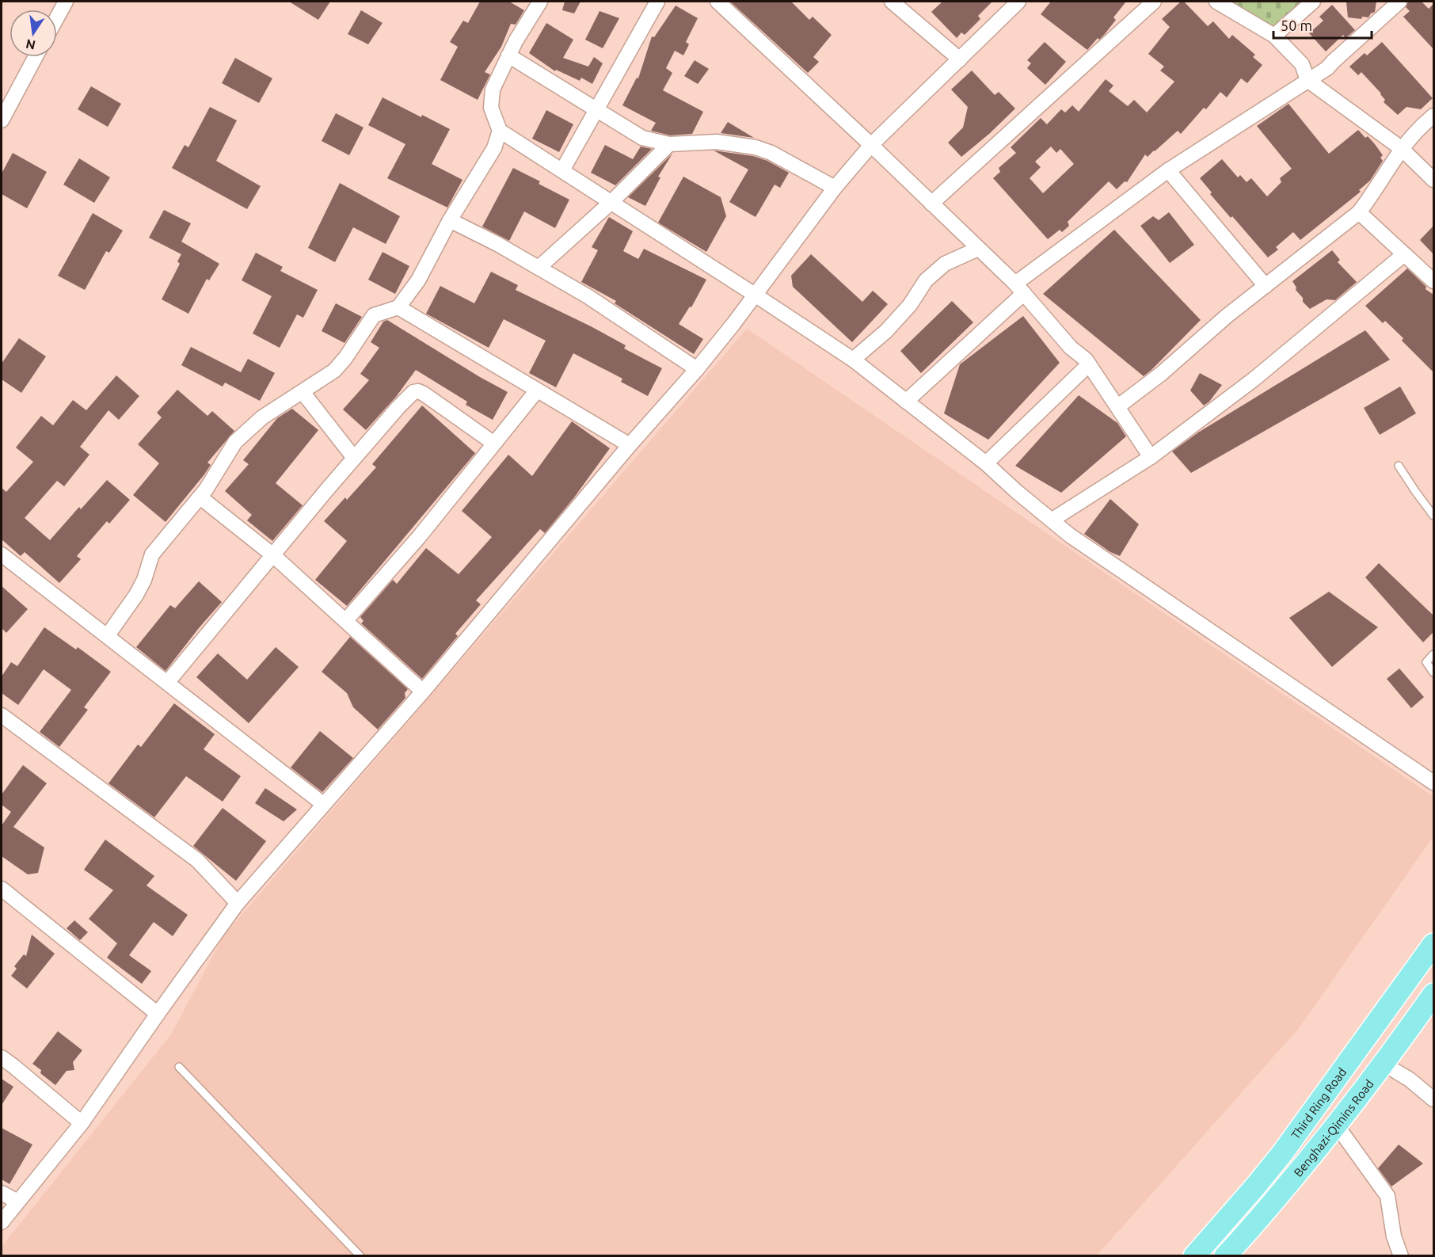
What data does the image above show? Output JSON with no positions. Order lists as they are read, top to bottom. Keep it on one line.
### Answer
{"streets":{"main road":["Third Ring Road","Benghazi-Qimins Road"]},"scale_bar":"50 m","north":"bottom"}
